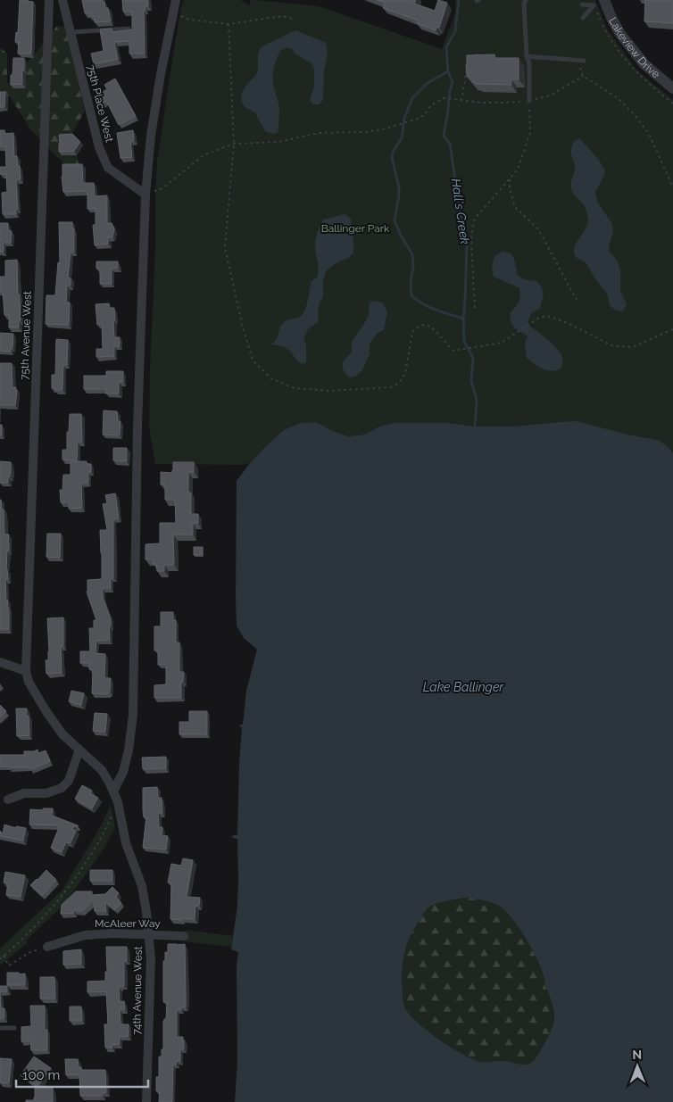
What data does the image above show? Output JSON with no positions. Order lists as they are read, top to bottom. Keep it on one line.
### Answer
{"streets":{"street":["Lakeview Drive","75th Place West","75th Avenue West","McAleer Way","74th Avenue West"]},"crossings":[["75th Avenue West","74th Avenue West"],["McAleer Way","74th Avenue West"]],"water":["Hall's Creek","Lake Ballinger"],"parks":["Ballinger Park"],"scale_bar":"100 m","north":"top"}
